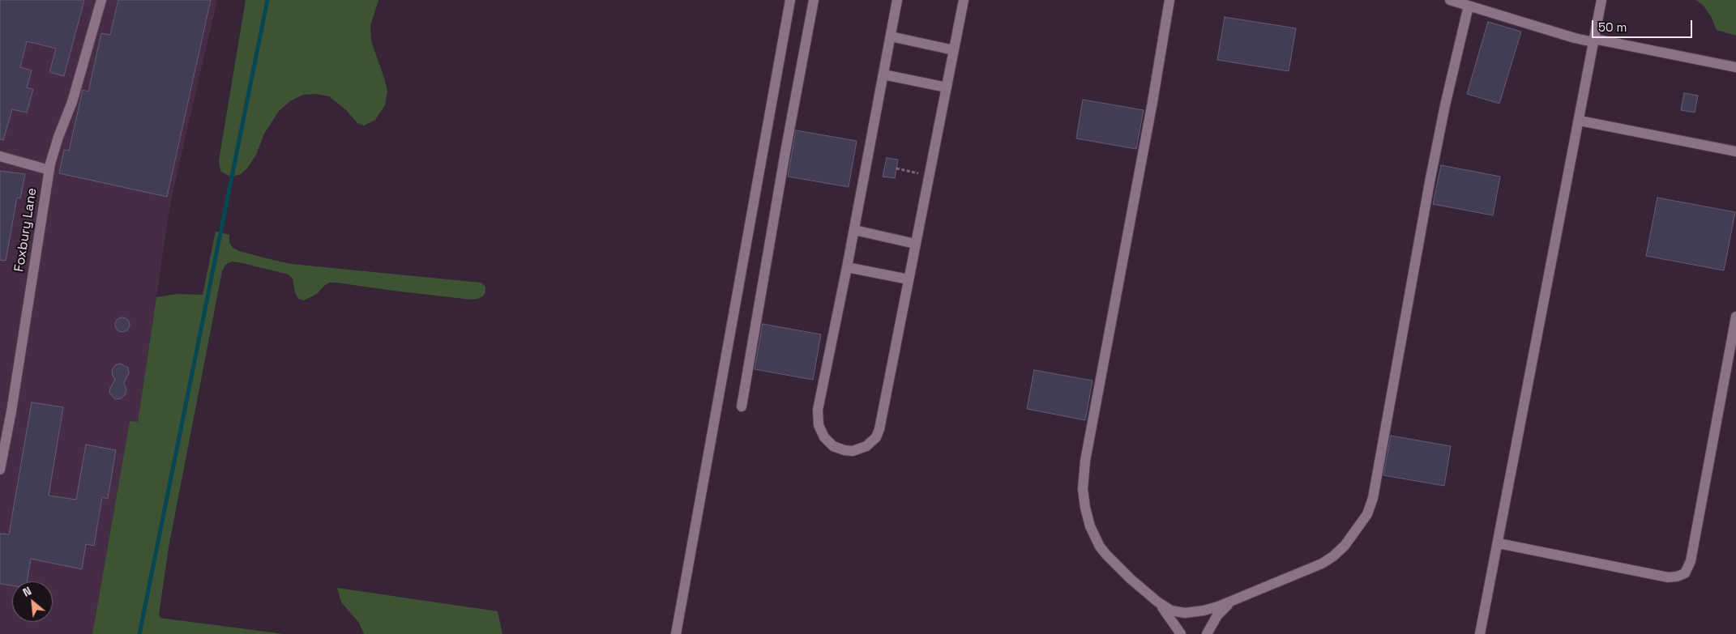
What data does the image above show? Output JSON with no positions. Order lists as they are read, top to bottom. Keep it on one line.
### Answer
{"streets":{"lane":["Foxbury Lane"]},"scale_bar":"50 m","north":"top left"}
